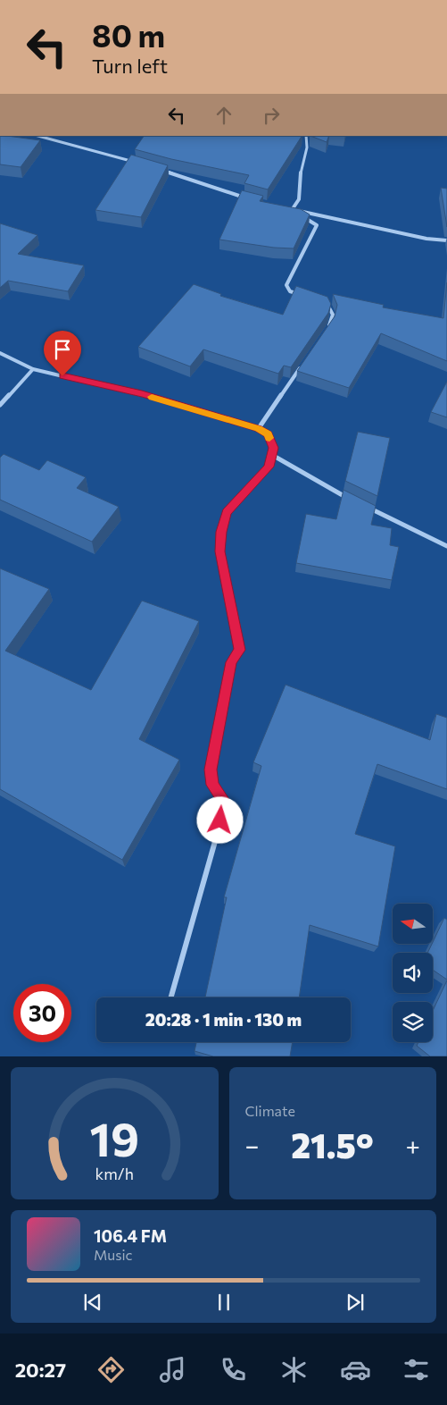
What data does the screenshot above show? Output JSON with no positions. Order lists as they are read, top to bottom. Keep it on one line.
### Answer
{"north":"left","page":{"turn":["80 m","Turn left"],"limit":"30","trip":"20:28 · 1 min · 130 m","tile":"Climate","heat":["−","21.5°","+"],"song":["106.4 FM","Music"],"tabs":"20:27","gauge":["19","km/h"]}}
